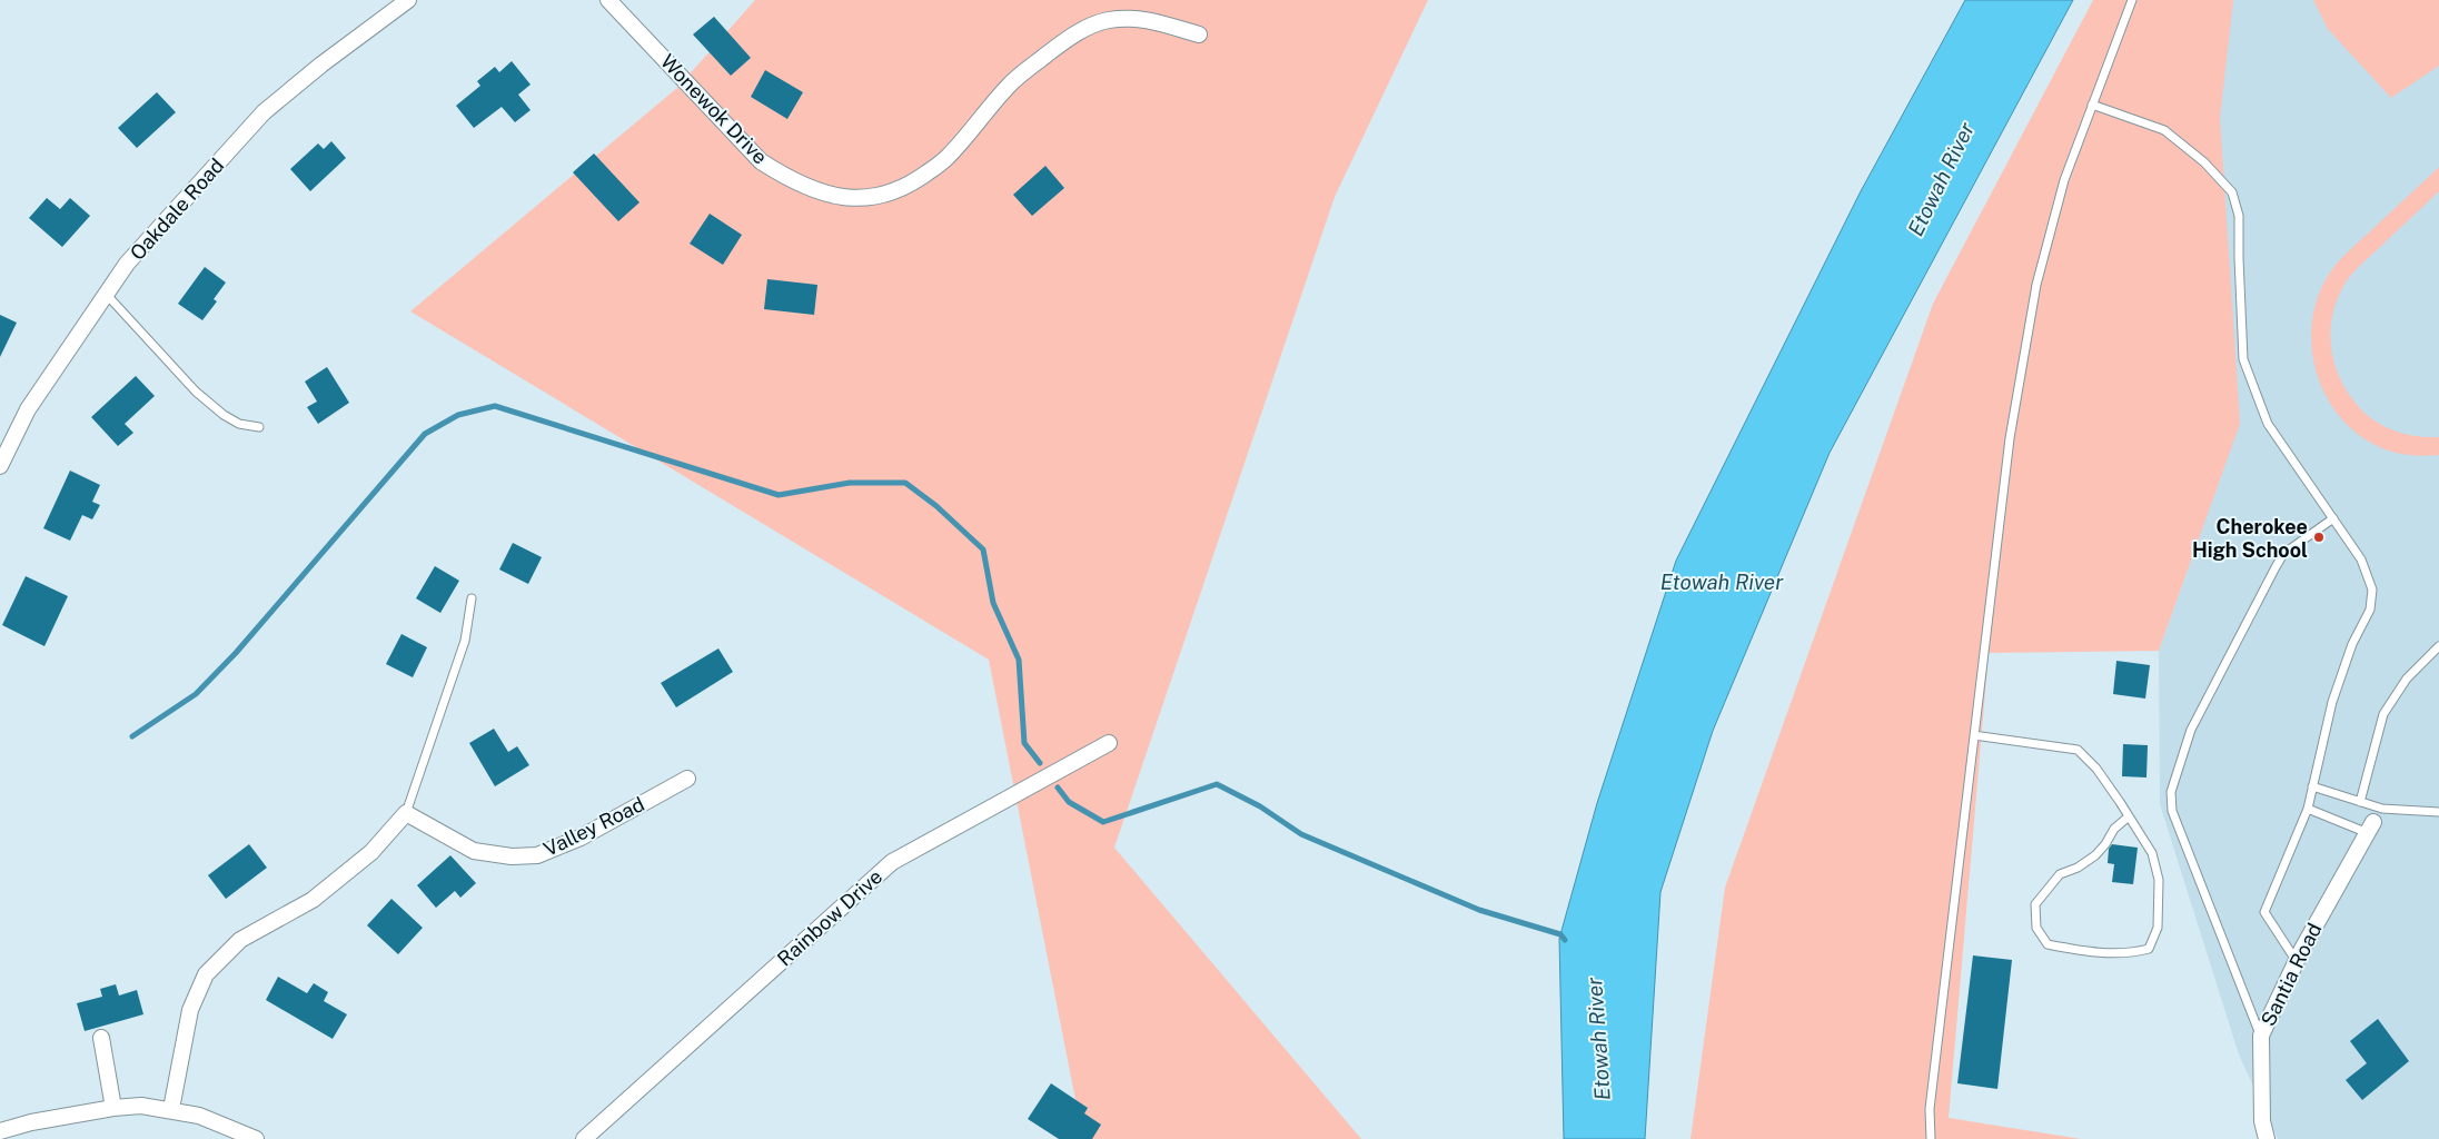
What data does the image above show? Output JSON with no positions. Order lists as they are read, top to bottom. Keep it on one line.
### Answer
{"streets":{"street":["Wonewok Drive","Oakdale Road","Valley Road","Rainbow Drive","Santia Road"]},"water":["Etowah River"],"places":["Cherokee High School"]}
